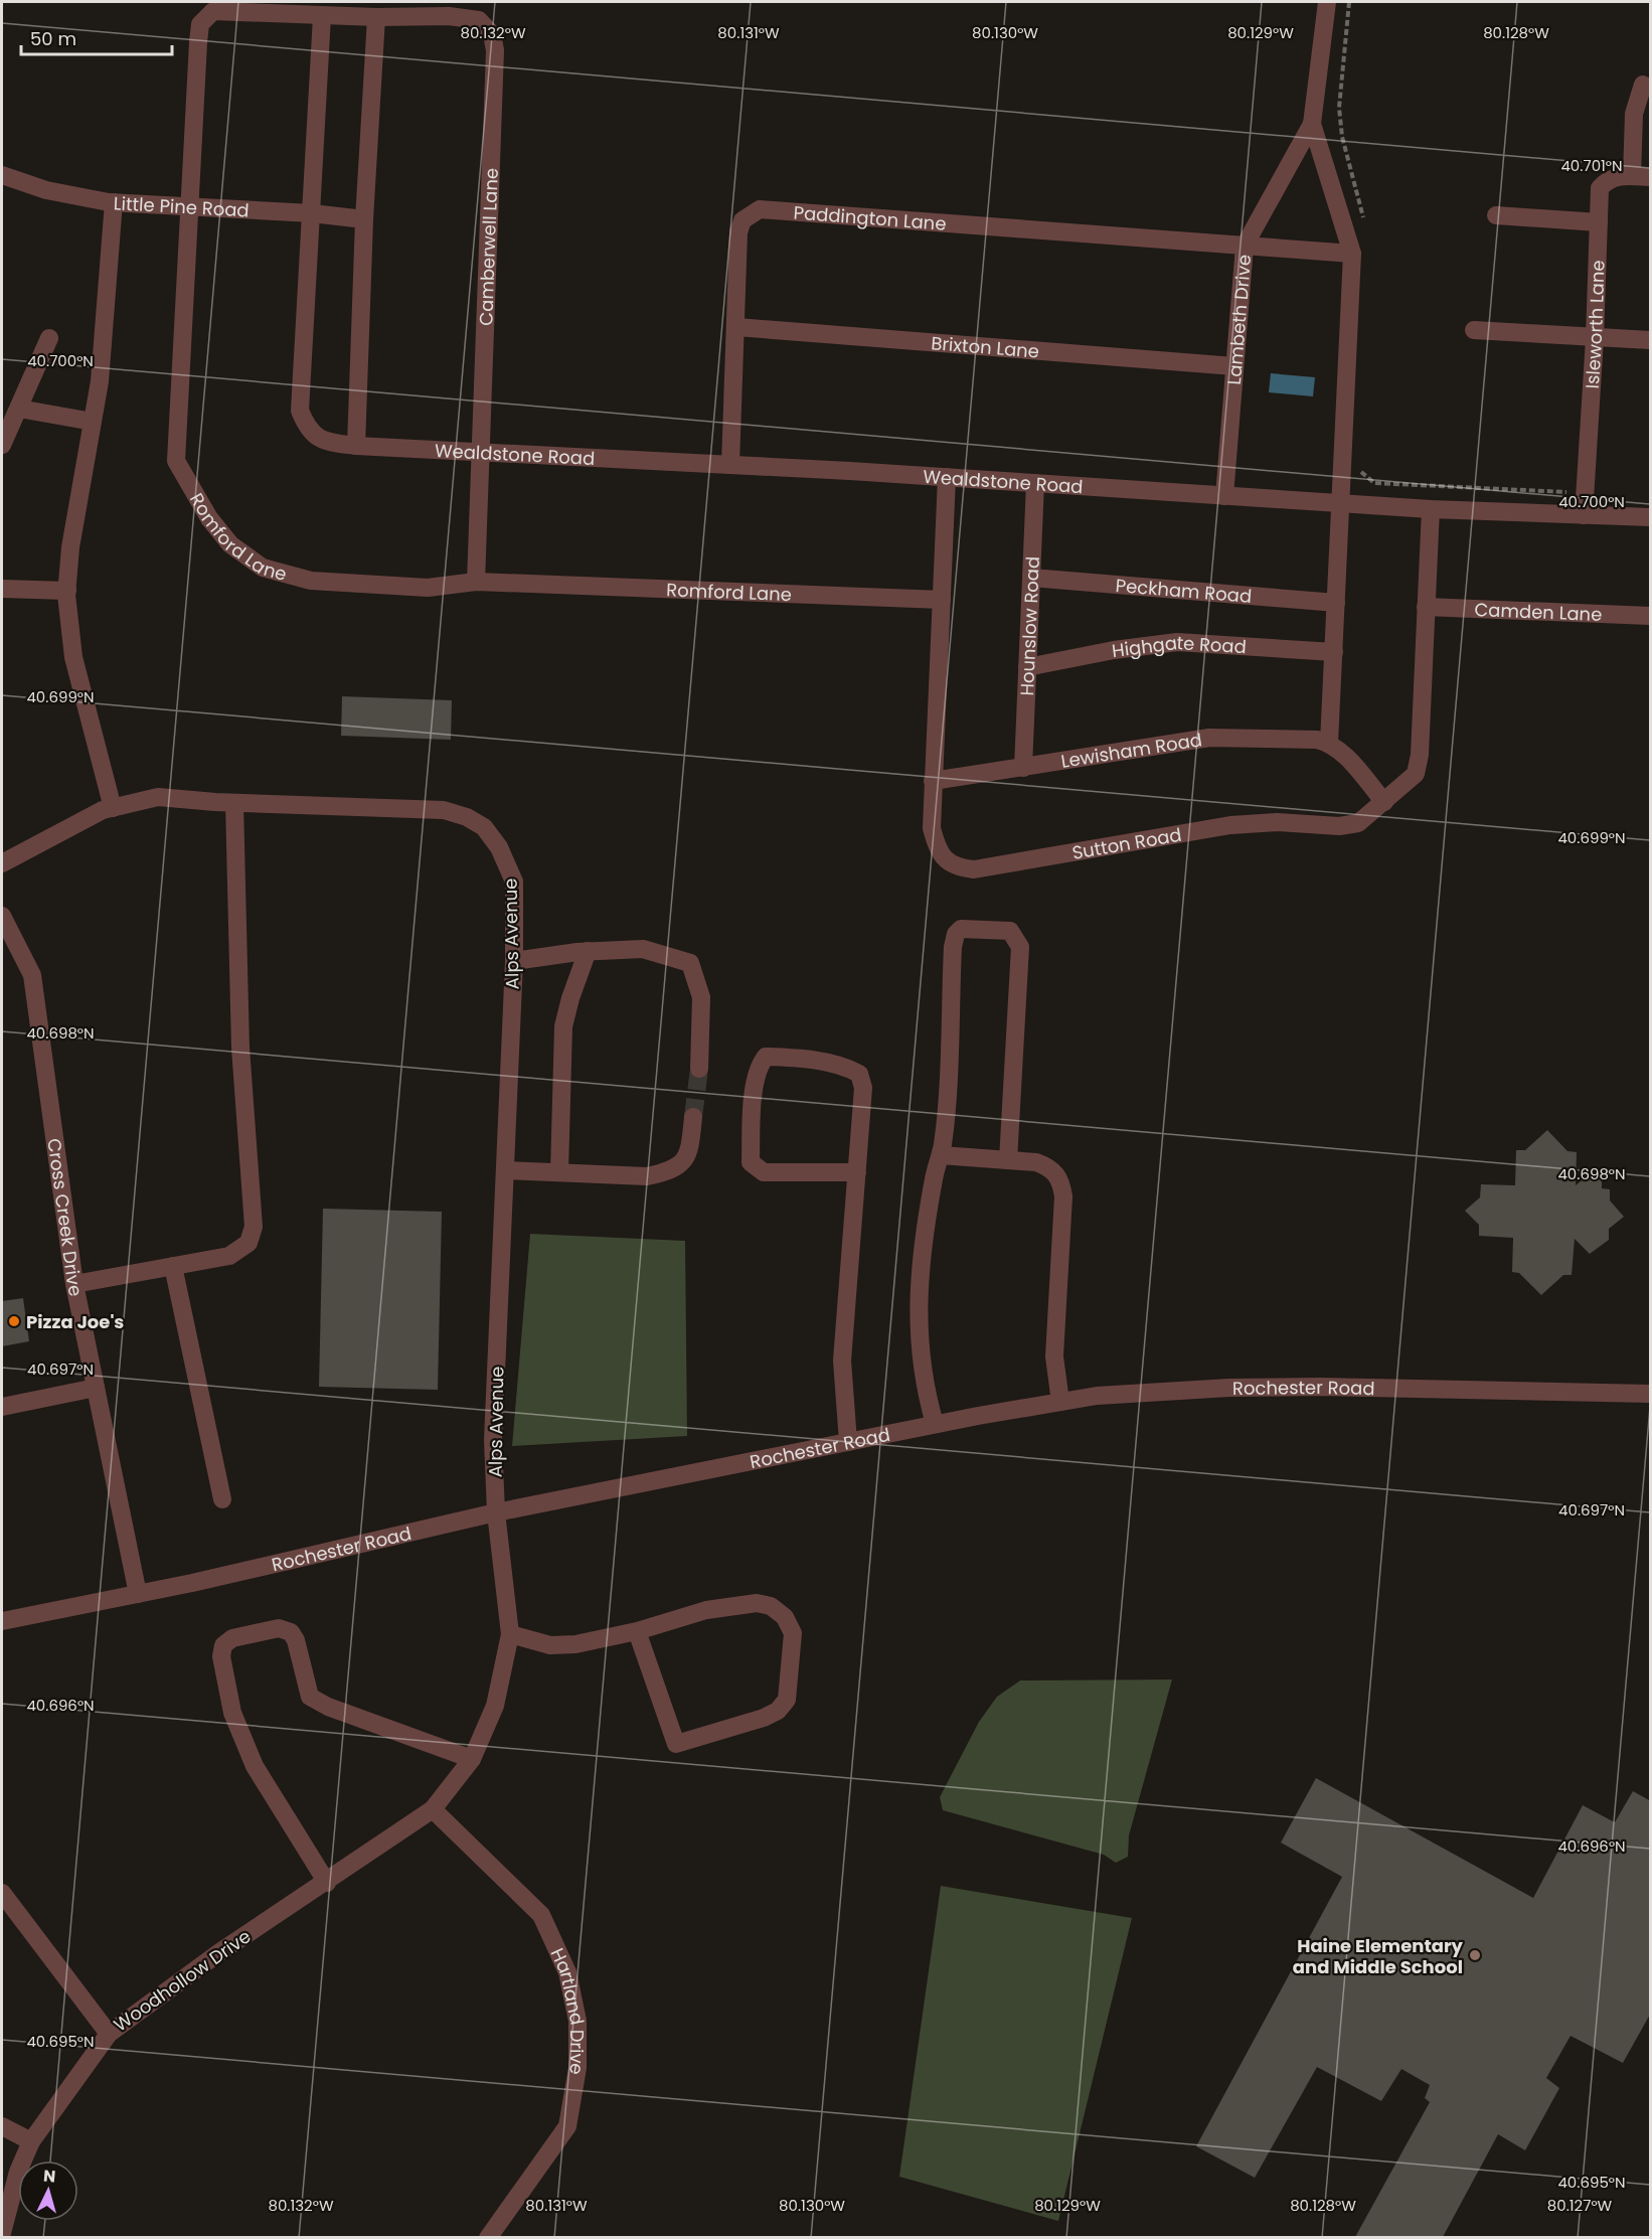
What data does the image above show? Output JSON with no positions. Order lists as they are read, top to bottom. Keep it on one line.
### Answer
{"streets":{"street":["Little Pine Road","Paddington Lane","Camberwell Lane","Lambeth Drive","Isleworth Lane","Brixton Lane","Wealdstone Road","Romford Lane","Peckham Road","Camden Lane","Hounslow Road","Highgate Road","Lewisham Road","Sutton Road","Alps Avenue","Cross Creek Drive","Rochester Road","Woodhollow Drive","Hartland Drive"]},"crossings":[["Little Pine Road","Wealdstone Road"],["Little Pine Road","Romford Lane"],["Paddington Lane","Lambeth Drive"],["Paddington Lane","Brixton Lane"],["Paddington Lane","Wealdstone Road"],["Camberwell Lane","Wealdstone Road"],["Camberwell Lane","Romford Lane"],["Lambeth Drive","Brixton Lane"],["Lambeth Drive","Wealdstone Road"],["Isleworth Lane","Wealdstone Road"],["Wealdstone Road","Romford Lane"],["Wealdstone Road","Hounslow Road"],["Wealdstone Road","Sutton Road"],["Romford Lane","Sutton Road"],["Peckham Road","Hounslow Road"],["Camden Lane","Sutton Road"],["Hounslow Road","Highgate Road"],["Hounslow Road","Lewisham Road"],["Lewisham Road","Sutton Road"],["Alps Avenue","Rochester Road"],["Alps Avenue","Woodhollow Drive"],["Cross Creek Drive","Rochester Road"],["Rochester Road","Woodhollow Drive"],["Woodhollow Drive","Hartland Drive"]],"places":["Pizza Joe's","Haine Elementary and Middle School"],"scale_bar":"50 m","north":"top","coordinates":["80.132°W","80.131°W","80.130°W","80.129°W","80.128°W","40.701°N","40.700°N","40.699°N","40.698°N","40.697°N","40.696°N","40.695°N","80.127°W"]}
